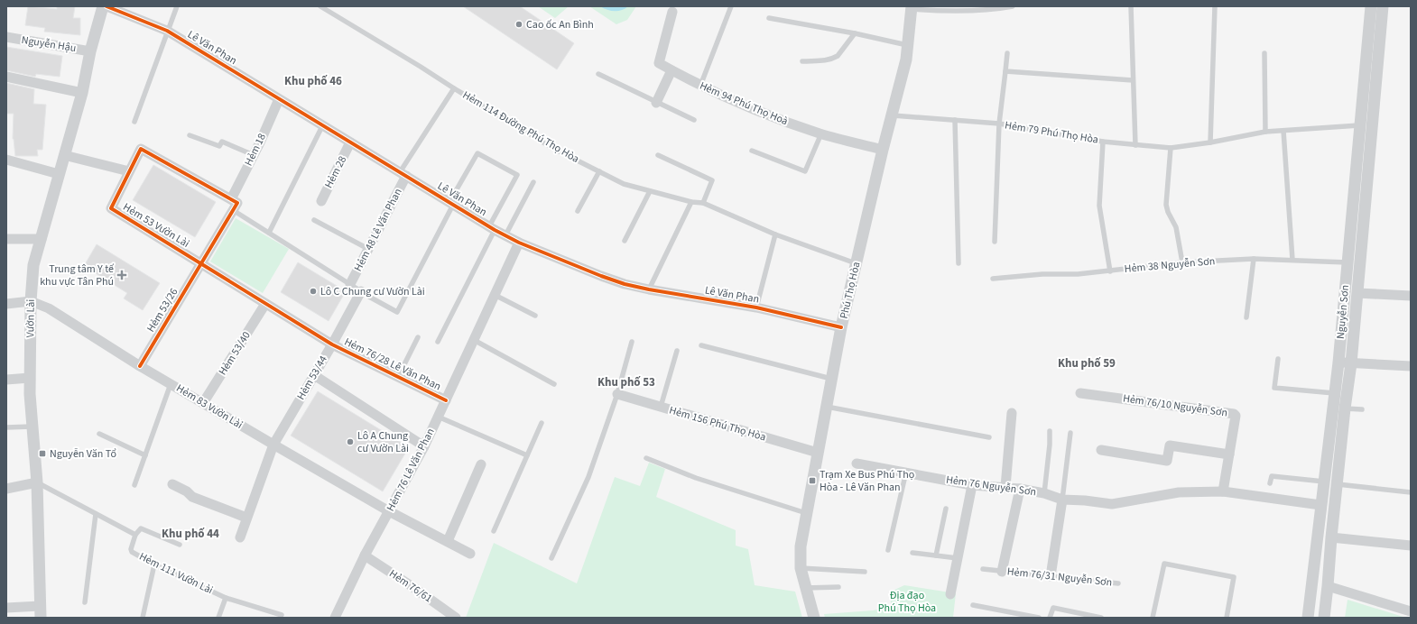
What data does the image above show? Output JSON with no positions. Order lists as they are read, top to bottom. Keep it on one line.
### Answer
{"streets":{"street":["Nguyễn Hậu","Lê Văn Phan","Hẻm 94 Phú Thọ Hoà","Hẻm 18","Hẻm 28","Hẻm 53 Vườn Lài","Hẻm 48 Lê Văn Phan","Phú Thọ Hòa","Hẻm 53/26","Nguyễn Sơn","Vườn Lài","Hẻm 53/40","Hẻm 76/28 Lê Văn Phan","Hẻm 53/44","Hẻm 76/10 Nguyễn Sơn","Hẻm 83 Vườn Lài","Hẻm 156 Phú Thọ Hòa","Hẻm 76 Lê Văn Phan","Hẻm 76 Nguyễn Sơn","Hẻm 76/31 Nguyễn Sơn","Hẻm 76/61"],"lane":["Hẻm 114 Đường Phú Thọ Hòa","Hẻm 79 Phú Thọ Hòa","Hẻm 38 Nguyễn Sơn","Hẻm 111 Vườn Lài"]},"crossings":[["Nguyễn Hậu","Vườn Lài"],["Lê Văn Phan","Hẻm 18"],["Lê Văn Phan","Hẻm 28"],["Lê Văn Phan","Hẻm 48 Lê Văn Phan"],["Lê Văn Phan","Phú Thọ Hòa"],["Lê Văn Phan","Hẻm 76 Lê Văn Phan"],["Hẻm 94 Phú Thọ Hoà","Phú Thọ Hòa"],["Hẻm 114 Đường Phú Thọ Hòa","Phú Thọ Hòa"],["Hẻm 79 Phú Thọ Hòa","Phú Thọ Hòa"],["Hẻm 79 Phú Thọ Hòa","Nguyễn Sơn"],["Hẻm 18","Hẻm 53 Vườn Lài"],["Hẻm 53 Vườn Lài","Hẻm 53/26"],["Hẻm 53 Vườn Lài","Hẻm 53/40"],["Hẻm 53 Vườn Lài","Hẻm 76/28 Lê Văn Phan"],["Hẻm 53 Vườn Lài","Hẻm 53/44"],["Hẻm 38 Nguyễn Sơn","Nguyễn Sơn"],["Phú Thọ Hòa","Hẻm 156 Phú Thọ Hòa"],["Hẻm 53/26","Hẻm 83 Vườn Lài"],["Nguyễn Sơn","Hẻm 76 Nguyễn Sơn"],["Vườn Lài","Hẻm 83 Vườn Lài"],["Hẻm 53/40","Hẻm 83 Vườn Lài"],["Hẻm 76/28 Lê Văn Phan","Hẻm 53/44"],["Hẻm 76/28 Lê Văn Phan","Hẻm 76 Lê Văn Phan"],["Hẻm 53/44","Hẻm 83 Vườn Lài"],["Hẻm 76/10 Nguyễn Sơn","Hẻm 76 Nguyễn Sơn"],["Hẻm 83 Vườn Lài","Hẻm 76 Lê Văn Phan"],["Hẻm 76 Lê Văn Phan","Hẻm 76/61"],["Hẻm 76 Nguyễn Sơn","Hẻm 76/31 Nguyễn Sơn"]],"districts":["Khu phố 46","Khu phố 59","Khu phố 53","Khu phố 44"],"parks":["Địa đạo Phú Thọ Hòa"],"places":{"other":["Cao ốc An Bình","Lô C Chung cư Vườn Lài","Lô A Chung cư Vườn Lài"],"health":["Trung tâm Y tế khu vực Tân Phú"],"transit":["Nguyễn Văn Tổ","Trạm Xe Bus Phú Thọ Hòa - Lê Văn Phan"]}}
